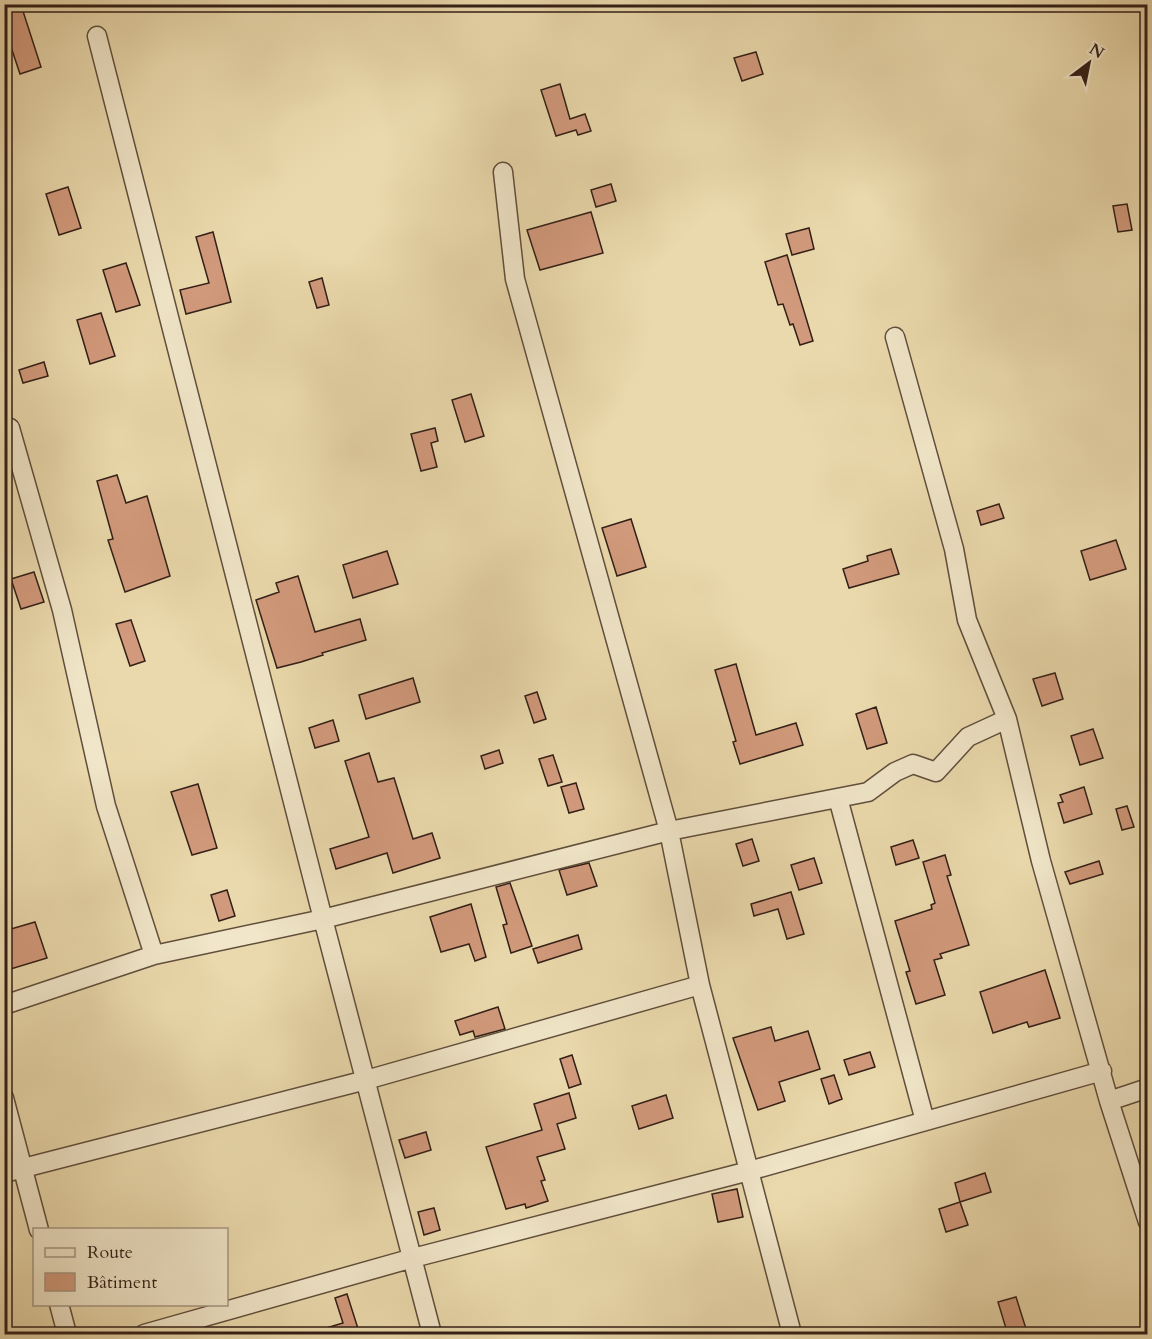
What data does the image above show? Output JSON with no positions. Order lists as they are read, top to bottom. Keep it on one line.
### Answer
{"legend":["Route","Bâtiment"],"north":"top right"}
